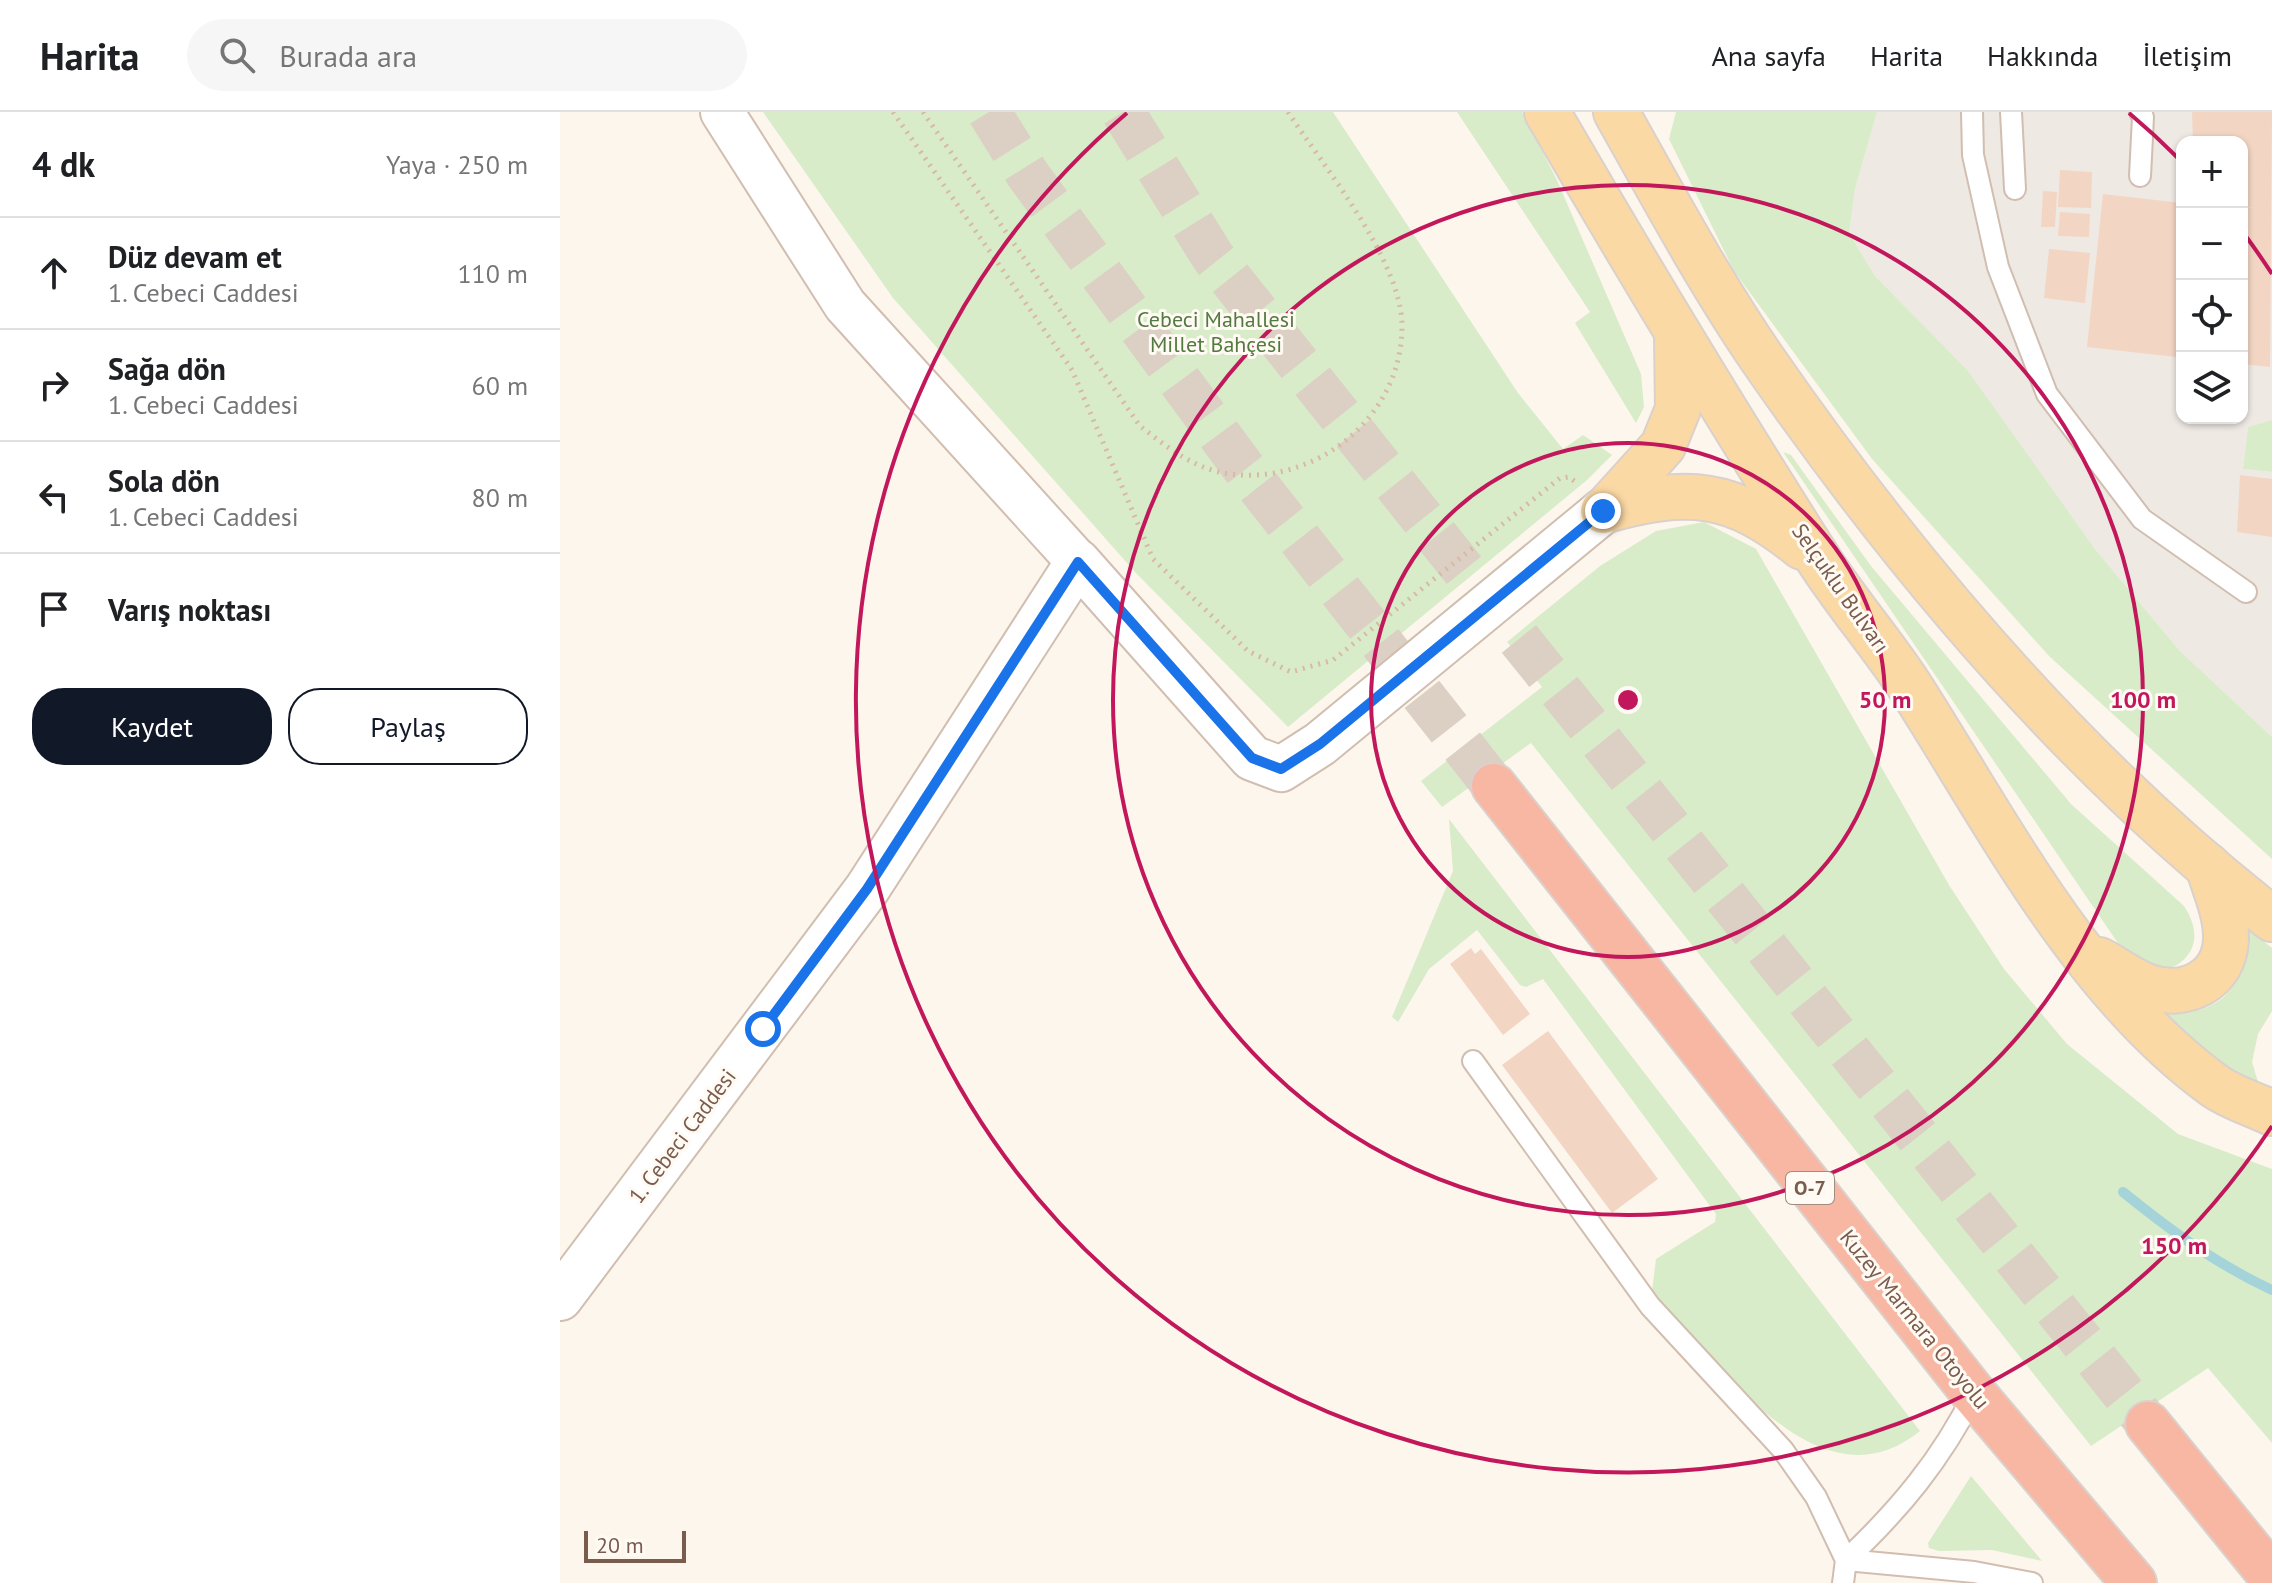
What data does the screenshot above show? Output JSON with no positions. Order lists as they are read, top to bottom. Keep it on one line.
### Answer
{"streets":{"highway":["O-7","Kuzey Marmara Otoyolu"],"main road":["Selçuklu Bulvarı"],"street":["1. Cebeci Caddesi"]},"parks":["Cebeci Mahallesi Millet Bahçesi"],"scale_bar":"20 m","page":{"header":"Harita","search":"Burada ara","nav":["Ana sayfa","Harita","Hakkında","İletişim"],"heading":["4 dk","Yaya · 250 m"],"map_buttons":["+","−"],"list":[["Düz devam et","1. Cebeci Caddesi","110 m"],["Sağa dön","1. Cebeci Caddesi","60 m"],["Sola dön","1. Cebeci Caddesi","80 m"],"Varış noktası"],"buttons":["Kaydet","Paylaş"],"scale":"20 m"},"rings":["50 m","100 m","150 m"]}
